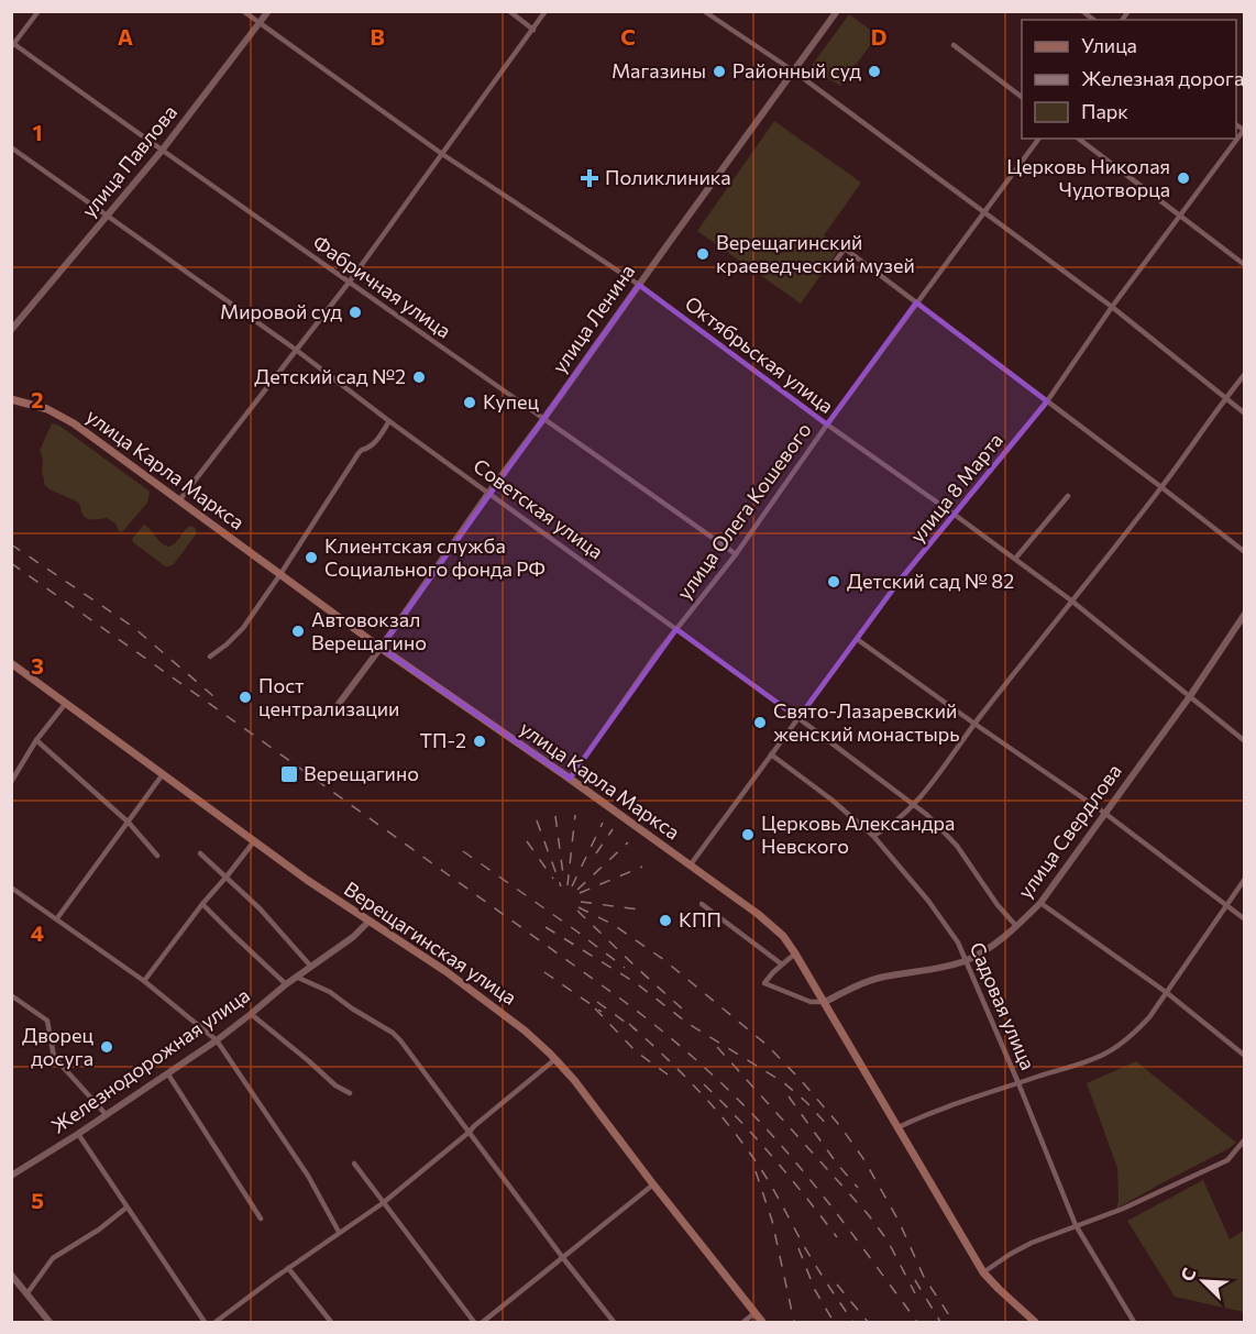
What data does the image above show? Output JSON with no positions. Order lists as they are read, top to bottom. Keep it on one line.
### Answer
{"streets":{"main road":["улица Карла Маркса","Верещагинская улица"],"street":["улица Павлова","Фабричная улица","улица Ленина","Октябрьская улица","улица 8 Марта","Советская улица","улица Олега Кошевого","улица Свердлова","Садовая улица","Железнодорожная улица"]},"crossings":[["улица Павлова","Фабричная улица"],["улица Павлова","Октябрьская улица"],["улица Павлова","Советская улица"],["Фабричная улица","улица Ленина"],["Фабричная улица","улица Олега Кошевого"],["улица Ленина","Октябрьская улица"],["улица Ленина","улица Карла Маркса"],["улица Ленина","Советская улица"],["Октябрьская улица","улица 8 Марта"],["Октябрьская улица","улица Олега Кошевого"],["Октябрьская улица","улица Свердлова"],["улица Карла Маркса","улица 8 Марта"],["улица Карла Маркса","улица Олега Кошевого"],["улица Карла Маркса","улица Свердлова"],["улица 8 Марта","Советская улица"],["улица 8 Марта","Садовая улица"],["Советская улица","улица Олега Кошевого"],["Советская улица","улица Свердлова"],["улица Свердлова","Садовая улица"],["Верещагинская улица","Железнодорожная улица"]],"places":{"other":["Магазины","Районный суд","Церковь Николая Чудотворца","Верещагинский краеведческий музей","Мировой суд","Детский сад №2","Купец","Клиентская служба Социального фонда РФ","Детский сад № 82","Автовокзал Верещагино","Пост централизации","Свято-Лазаревский женский монастырь","ТП-2","Церковь Александра Невского","КПП","Дворец досуга"],"health":["Поликлиника"],"transit":["Верещагино"]},"legend":["Улица","Железная дорога","Парк"],"north":"top left","grid":{"columns":["A","B","C","D"],"rows":["1","2","3","4","5"]}}
